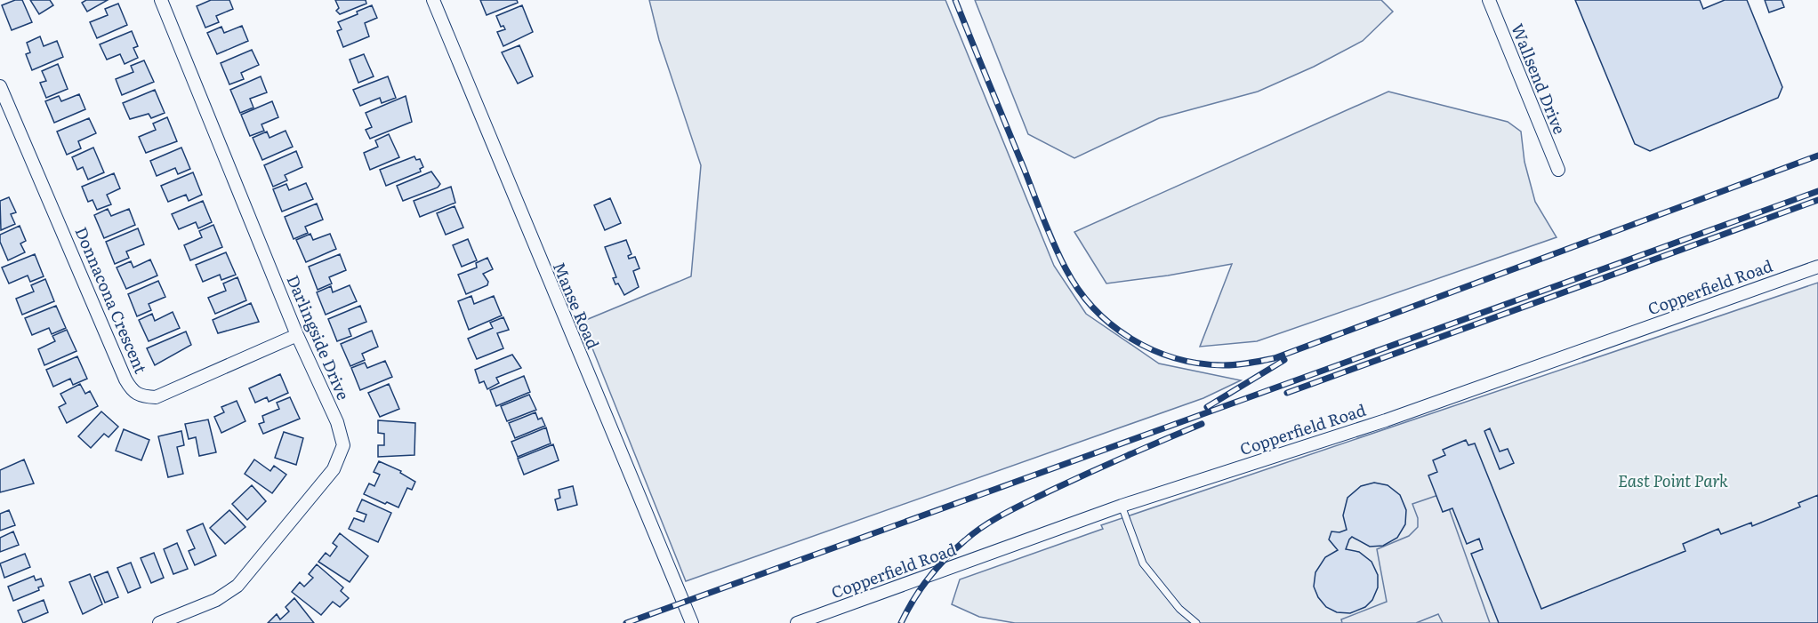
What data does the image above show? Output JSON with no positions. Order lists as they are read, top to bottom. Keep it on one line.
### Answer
{"streets":{"street":["Wallsend Drive","Copperfield Road","Donnacona Crescent","Manse Road","Darlingside Drive"]},"crossings":[["Donnacona Crescent","Darlingside Drive"]],"parks":["East Point Park"]}
